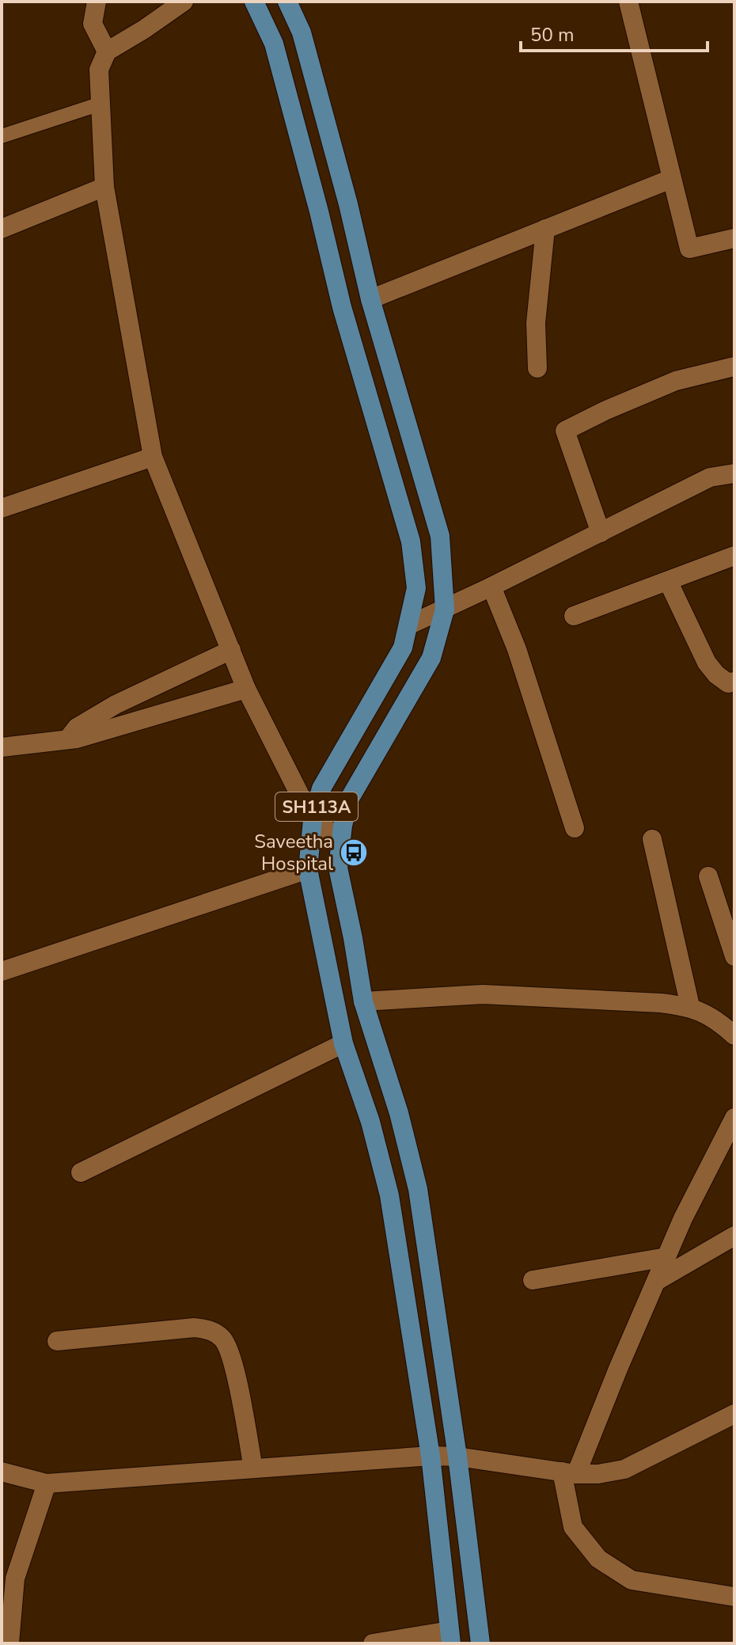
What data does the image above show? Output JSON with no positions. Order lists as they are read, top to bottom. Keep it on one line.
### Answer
{"streets":{"main road":["SH113A"]},"places":{"bus stop":["Saveetha Hospital"]},"scale_bar":"50 m"}
